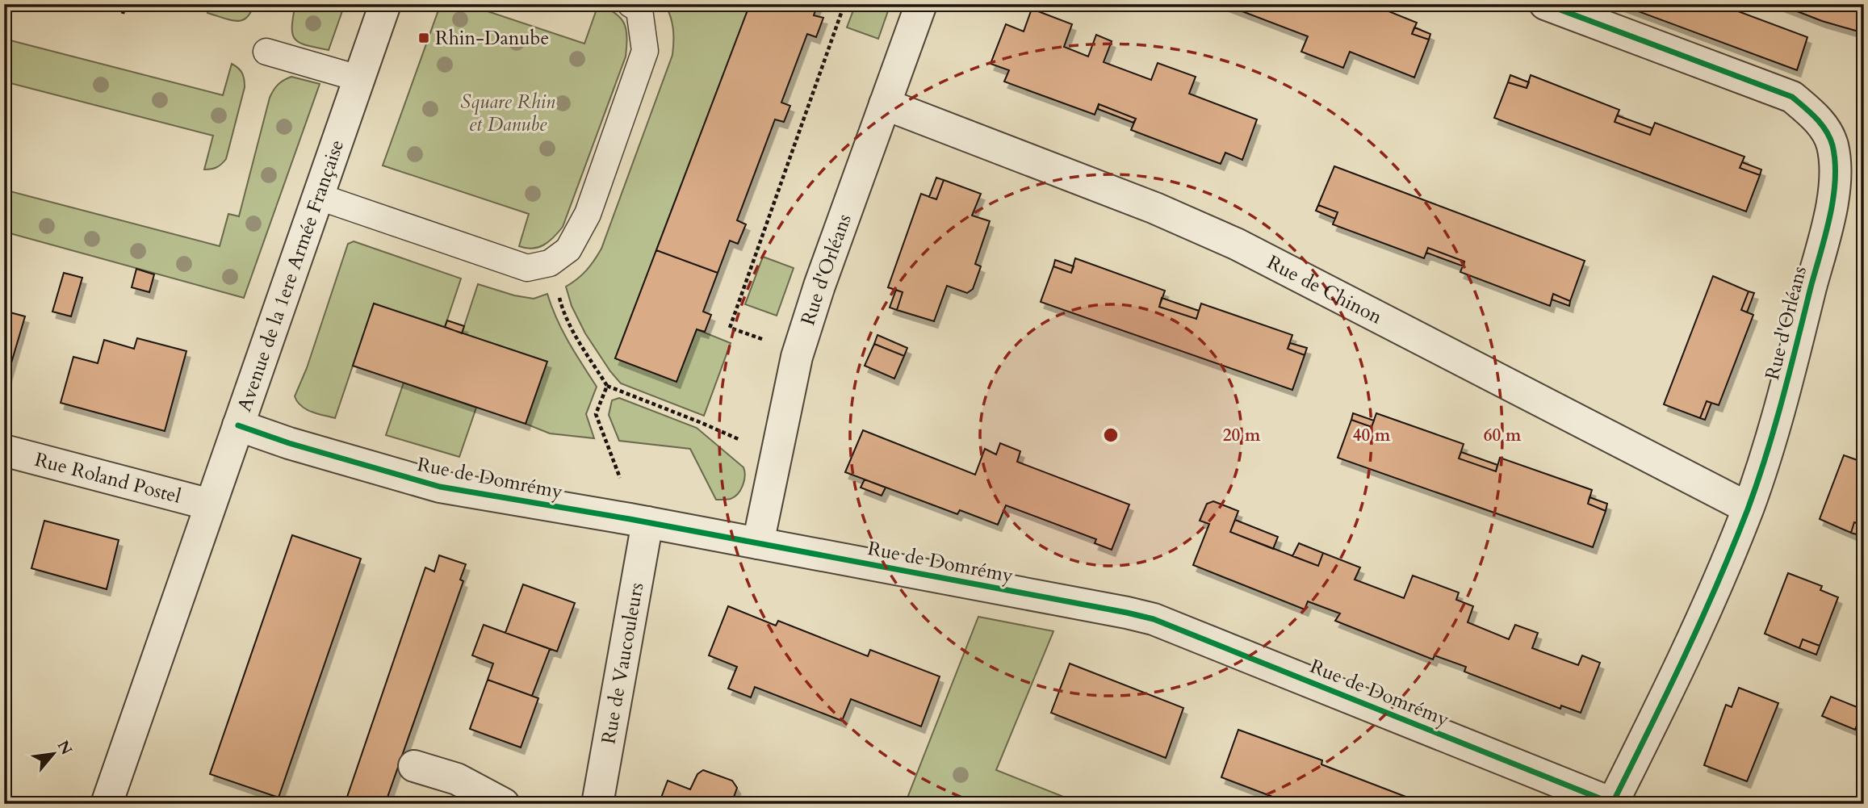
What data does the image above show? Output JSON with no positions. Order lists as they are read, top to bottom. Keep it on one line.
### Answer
{"streets":{"street":["Rue d'Orléans","Avenue de la 1ere Armée Française","Rue de Chinon","Rue Roland Postel","Rue de Domrémy","Rue de Vaucouleurs"]},"crossings":[["Rue d'Orléans","Rue de Chinon"],["Rue d'Orléans","Rue de Domrémy"],["Avenue de la 1ere Armée Française","Rue Roland Postel"],["Avenue de la 1ere Armée Française","Rue de Domrémy"],["Rue de Domrémy","Rue de Vaucouleurs"]],"parks":["Square Rhin et Danube"],"places":{"transit":["Rhin-Danube"]},"north":"top right","rings":["20 m","40 m","60 m"]}
